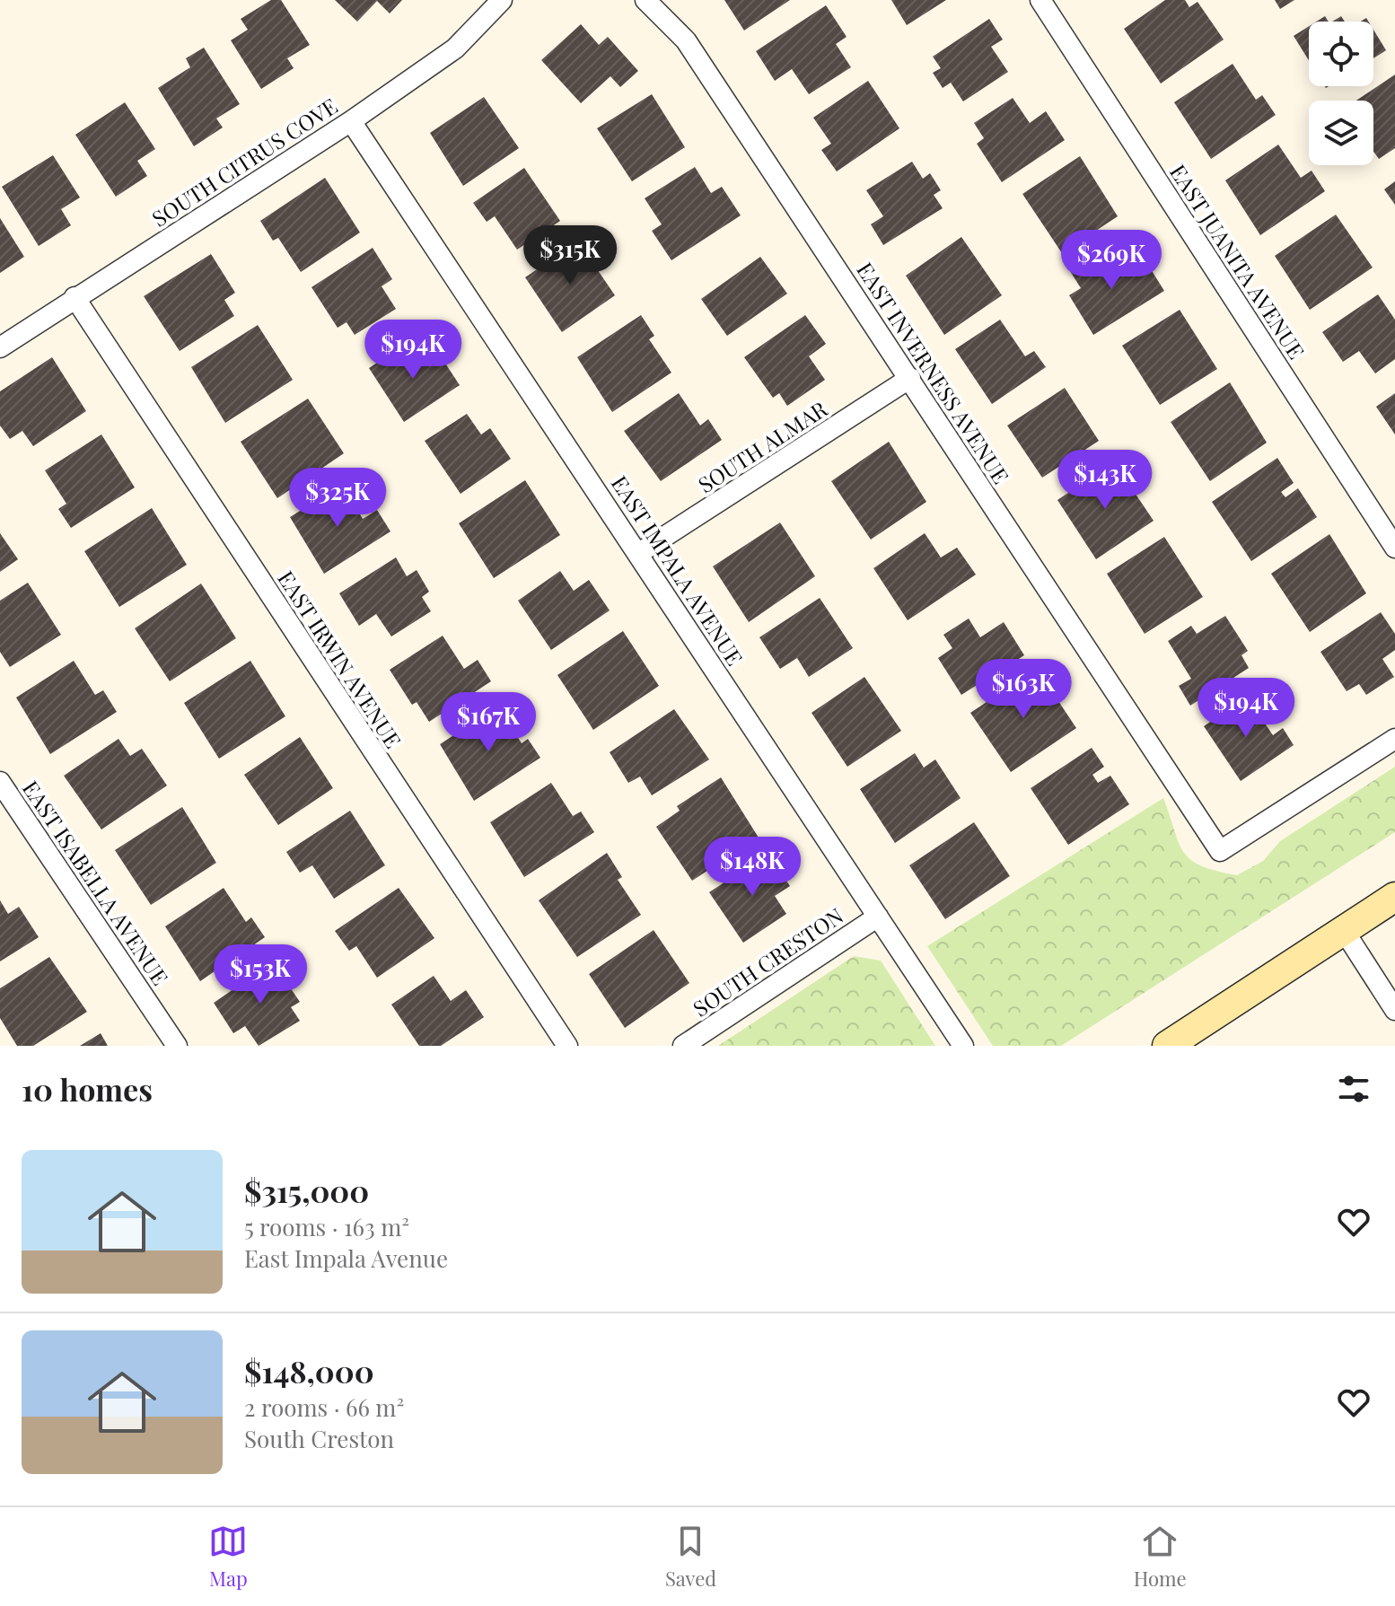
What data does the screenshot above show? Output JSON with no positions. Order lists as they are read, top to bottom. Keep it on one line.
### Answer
{"streets":{"street":["SOUTH CITRUS COVE","EAST JUANITA AVENUE","EAST INVERNESS AVENUE","SOUTH ALMAR","EAST IMPALA AVENUE","EAST IRWIN AVENUE","EAST ISABELLA AVENUE","SOUTH CRESTON"]},"crossings":[["SOUTH CITRUS COVE","EAST IMPALA AVENUE"],["SOUTH CITRUS COVE","EAST IRWIN AVENUE"],["EAST INVERNESS AVENUE","SOUTH ALMAR"],["SOUTH ALMAR","EAST IMPALA AVENUE"],["EAST IMPALA AVENUE","SOUTH CRESTON"]],"page":{"price":["$315K","$269K","$194K","$143K","$325K","$163K","$194K","$167K","$148K","$153K"],"heading":"10 homes","list":[{"name":"$315,000","note":"5 rooms · 163 m² · East Impala Avenue"},{"name":"$148,000","note":"2 rooms · 66 m² · South Creston"}],"tabs":["Map","Saved","Home"]}}
